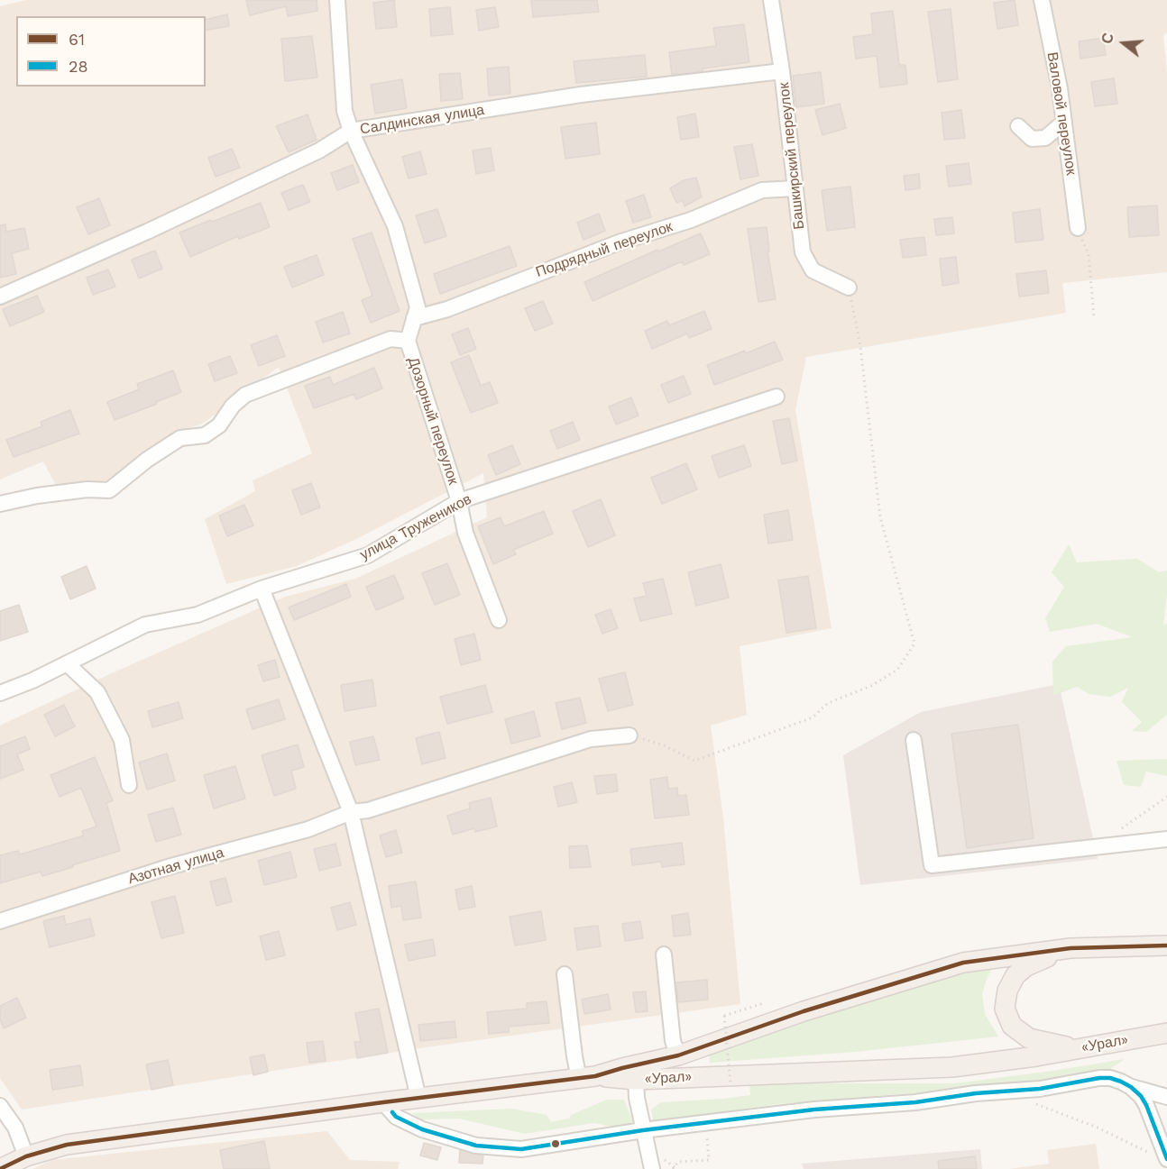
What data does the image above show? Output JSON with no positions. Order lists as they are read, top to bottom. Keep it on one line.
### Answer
{"streets":{"main road":["«Урал»"],"street":["Валовой переулок","Салдинская улица","Башкирский переулок","Подрядный переулок","Дозорный переулок","улица Тружеников","Азотная улица"]},"crossings":[["Салдинская улица","Башкирский переулок"],["Салдинская улица","Дозорный переулок"],["Башкирский переулок","Подрядный переулок"],["Подрядный переулок","Дозорный переулок"],["Дозорный переулок","улица Тружеников"]],"lines":["transit line 61","transit line 28"],"legend":["61","28"],"north":"left"}
